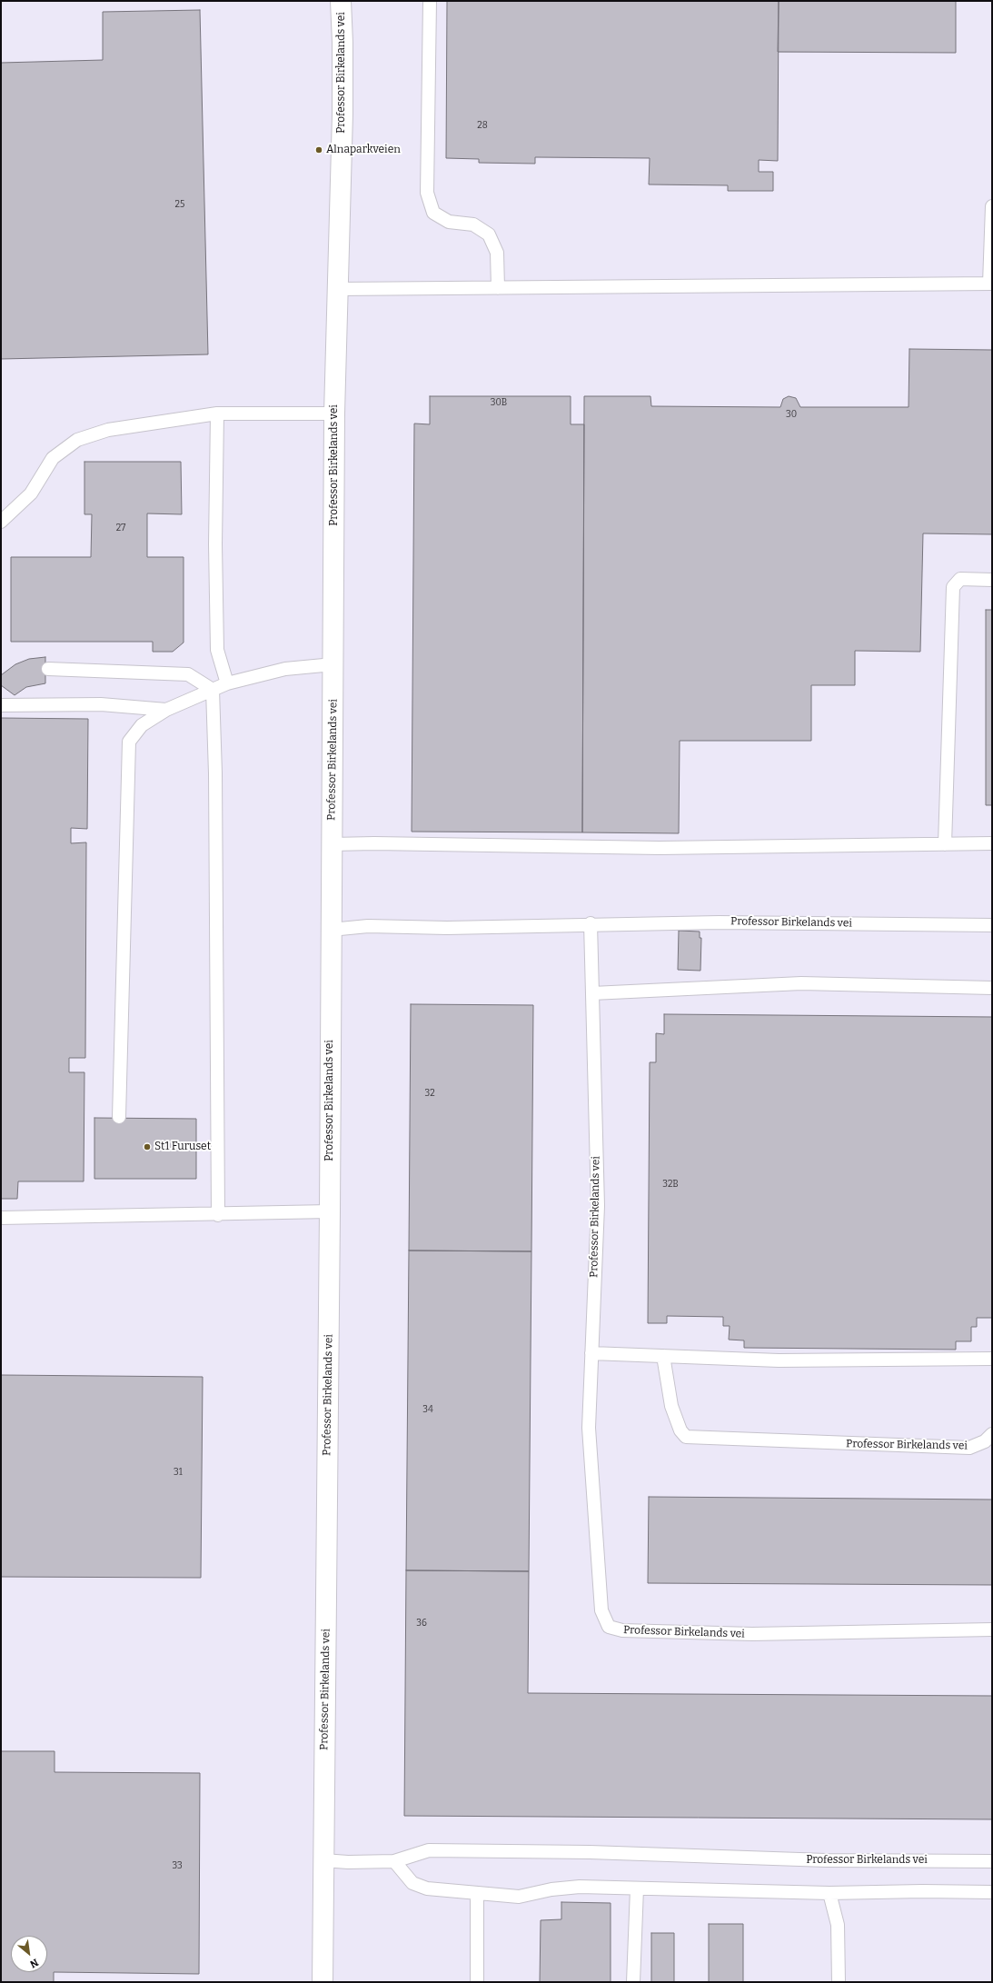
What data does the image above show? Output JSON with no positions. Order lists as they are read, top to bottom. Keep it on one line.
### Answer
{"streets":{"main road":["Professor Birkelands vei"]},"places":["Alnaparkveien","St1 Furuset"],"house_numbers":["28","25","30B","30","27","32","32B","34","31","36","33"],"north":"bottom right"}
